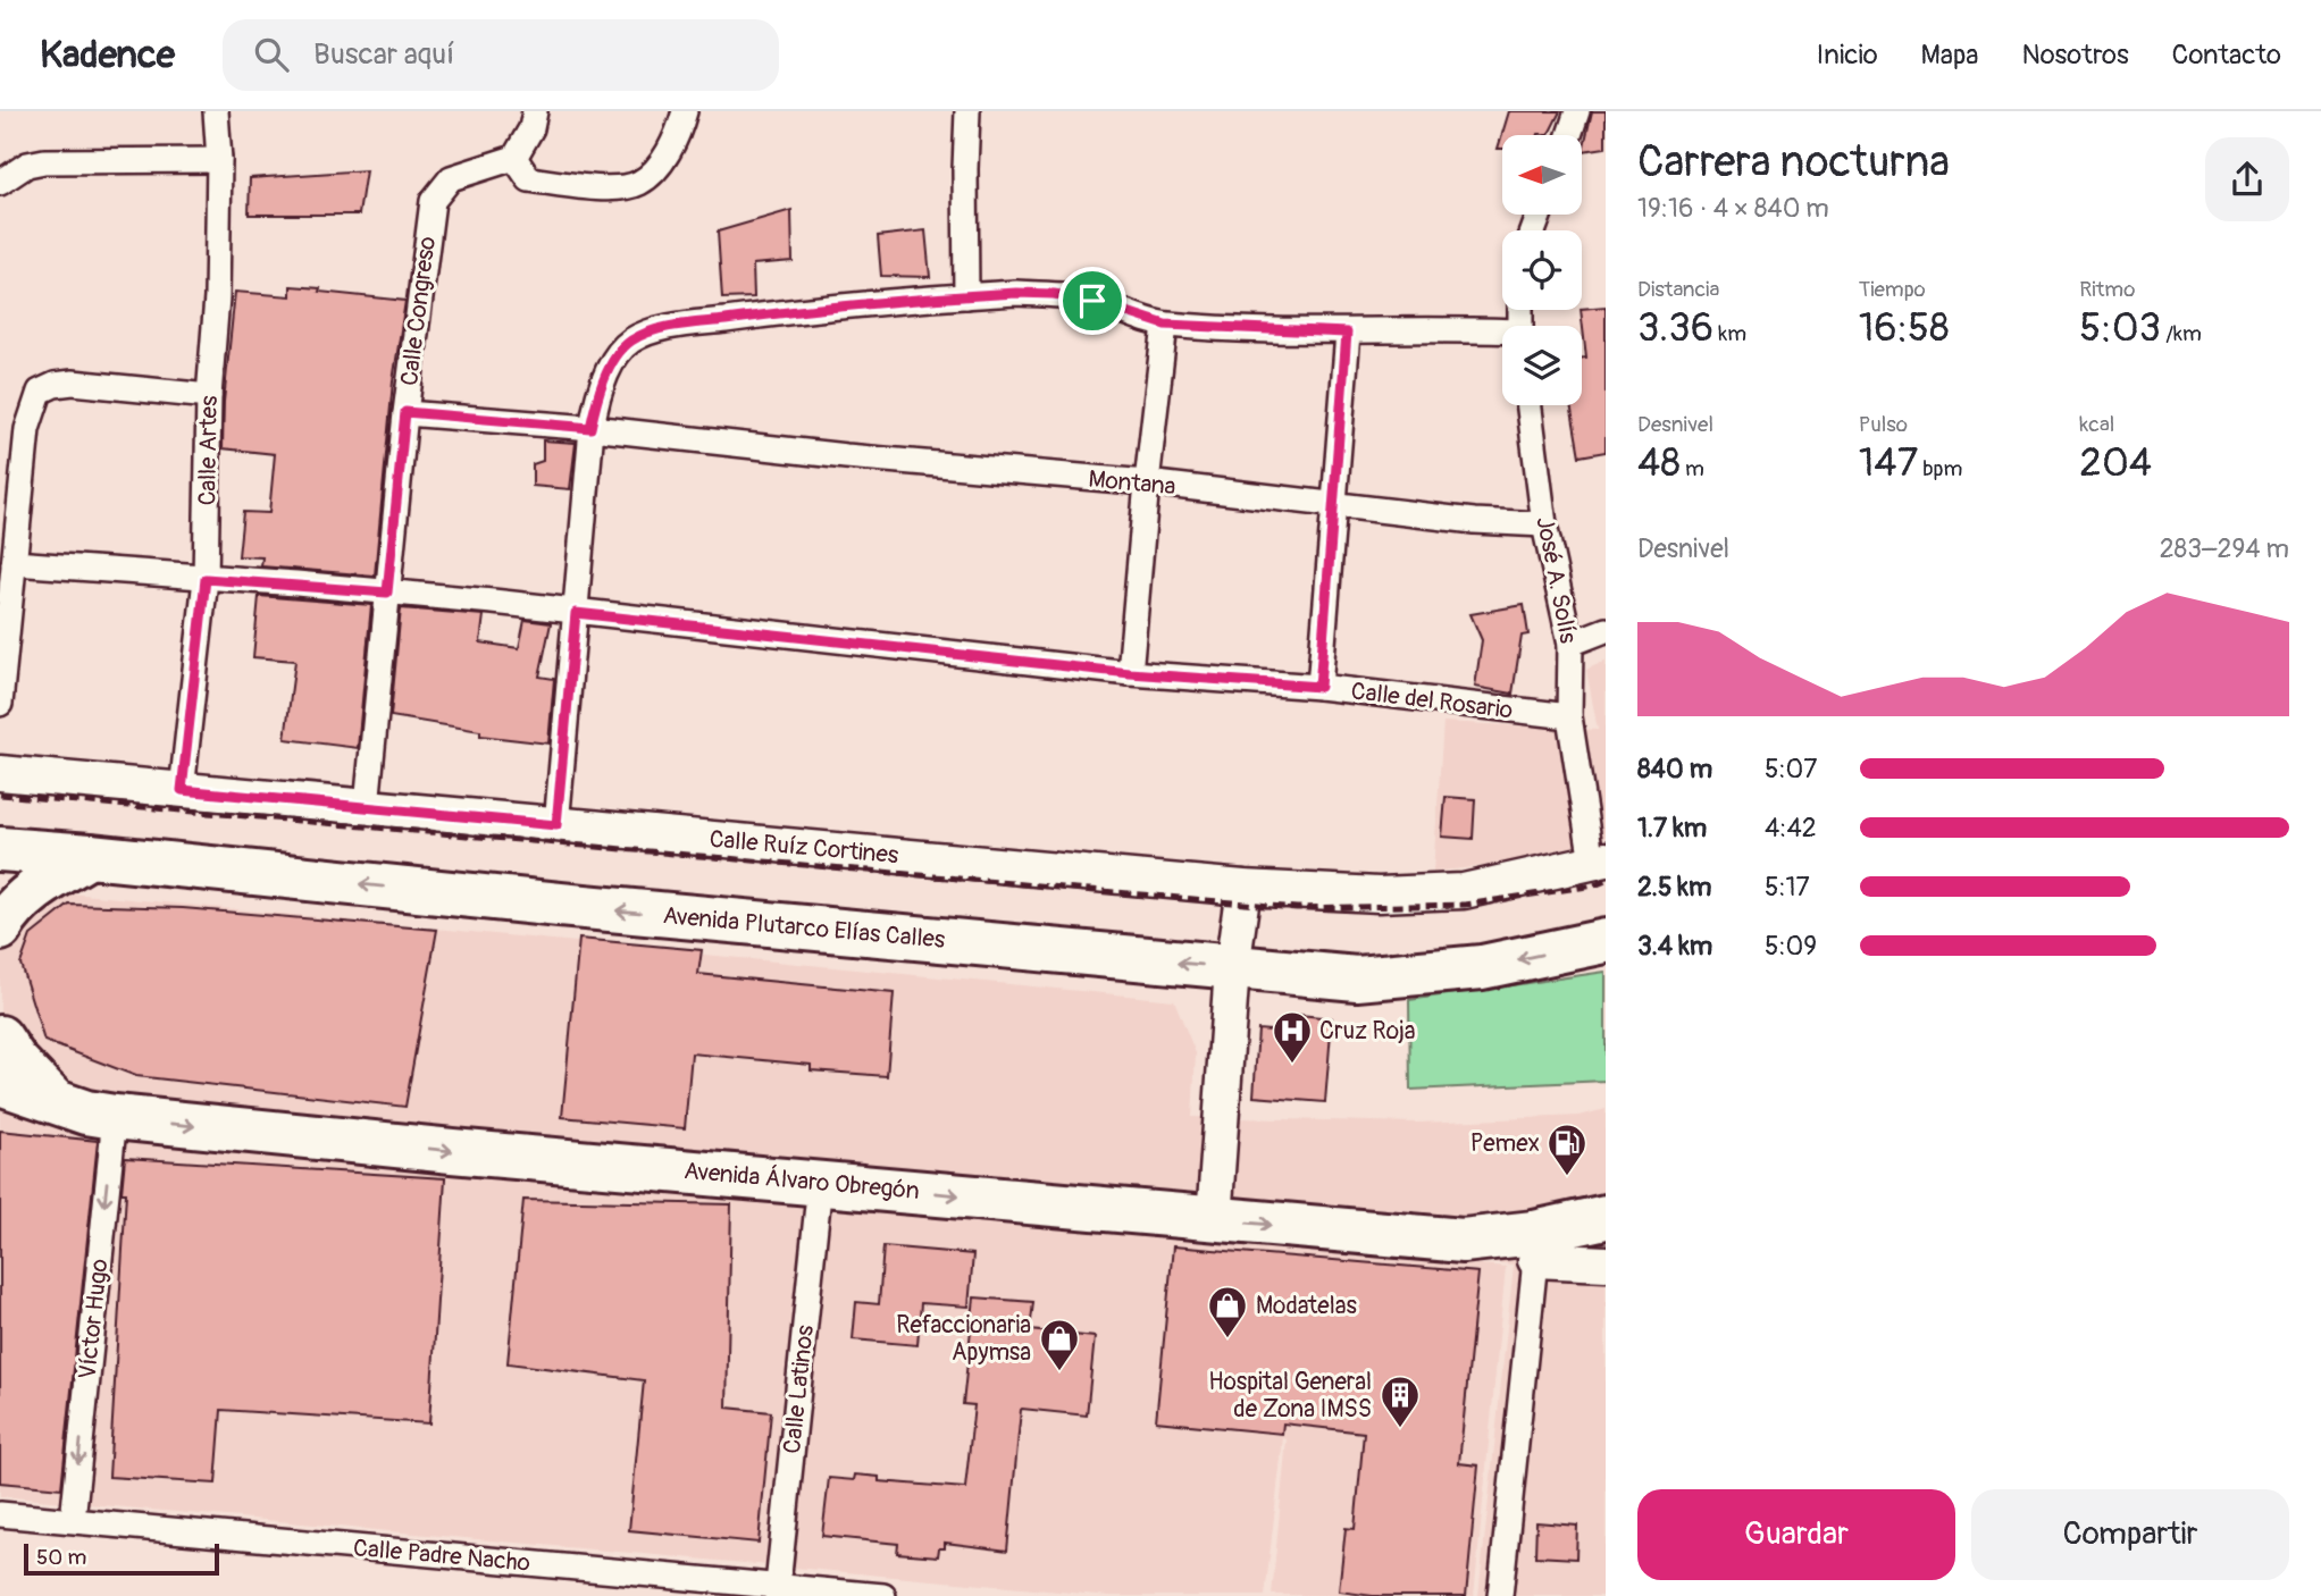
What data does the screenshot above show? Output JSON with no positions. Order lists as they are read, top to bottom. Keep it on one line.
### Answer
{"streets":{"highway":["Avenida Plutarco Elías Calles","Avenida Álvaro Obregón"],"street":["Calle Congreso","Calle Artes","Montana","José A. Solís","Calle del Rosario","Calle Ruíz Cortines","Víctor Hugo","Calle Latinos","Calle Padre Nacho"]},"crossings":[["Calle Congreso","Montana"],["Calle Congreso","Calle del Rosario"],["Calle Congreso","Calle Ruíz Cortines"],["Calle Artes","Calle del Rosario"],["Calle Artes","Calle Ruíz Cortines"],["Montana","José A. Solís"],["José A. Solís","Calle del Rosario"],["José A. Solís","Calle Ruíz Cortines"],["Avenida Álvaro Obregón","Víctor Hugo"],["Avenida Álvaro Obregón","Calle Latinos"],["Víctor Hugo","Calle Padre Nacho"],["Calle Latinos","Calle Padre Nacho"]],"one_way":["Avenida Plutarco Elías Calles","Avenida Álvaro Obregón","Víctor Hugo"],"places":{"hospital":["Cruz Roja"],"fuel station":["Pemex"],"shop":["Modatelas","Refaccionaria Apymsa"],"building":["Hospital General de Zona IMSS"]},"scale_bar":"50 m","north":"left","page":{"header":"Kadence","search":"Buscar aquí","nav":["Inicio","Mapa","Nosotros","Contacto"],"heading":["Carrera nocturna","19:16 · 4 × 840 m"],"stats":[["Distancia","3.36 km"],["Tiempo","16:58"],["Ritmo","5:03 /km"],["Desnivel","48 m"],["Pulso","147 bpm"],["kcal","204"]],"chart":["Desnivel","283–294 m"],"list":[{"name":"840 m","note":"5:07"},{"name":"1.7 km","note":"4:42"},{"name":"2.5 km","note":"5:17"},{"name":"3.4 km","note":"5:09"}],"buttons":["Guardar","Compartir"],"scale":"50 m"}}
